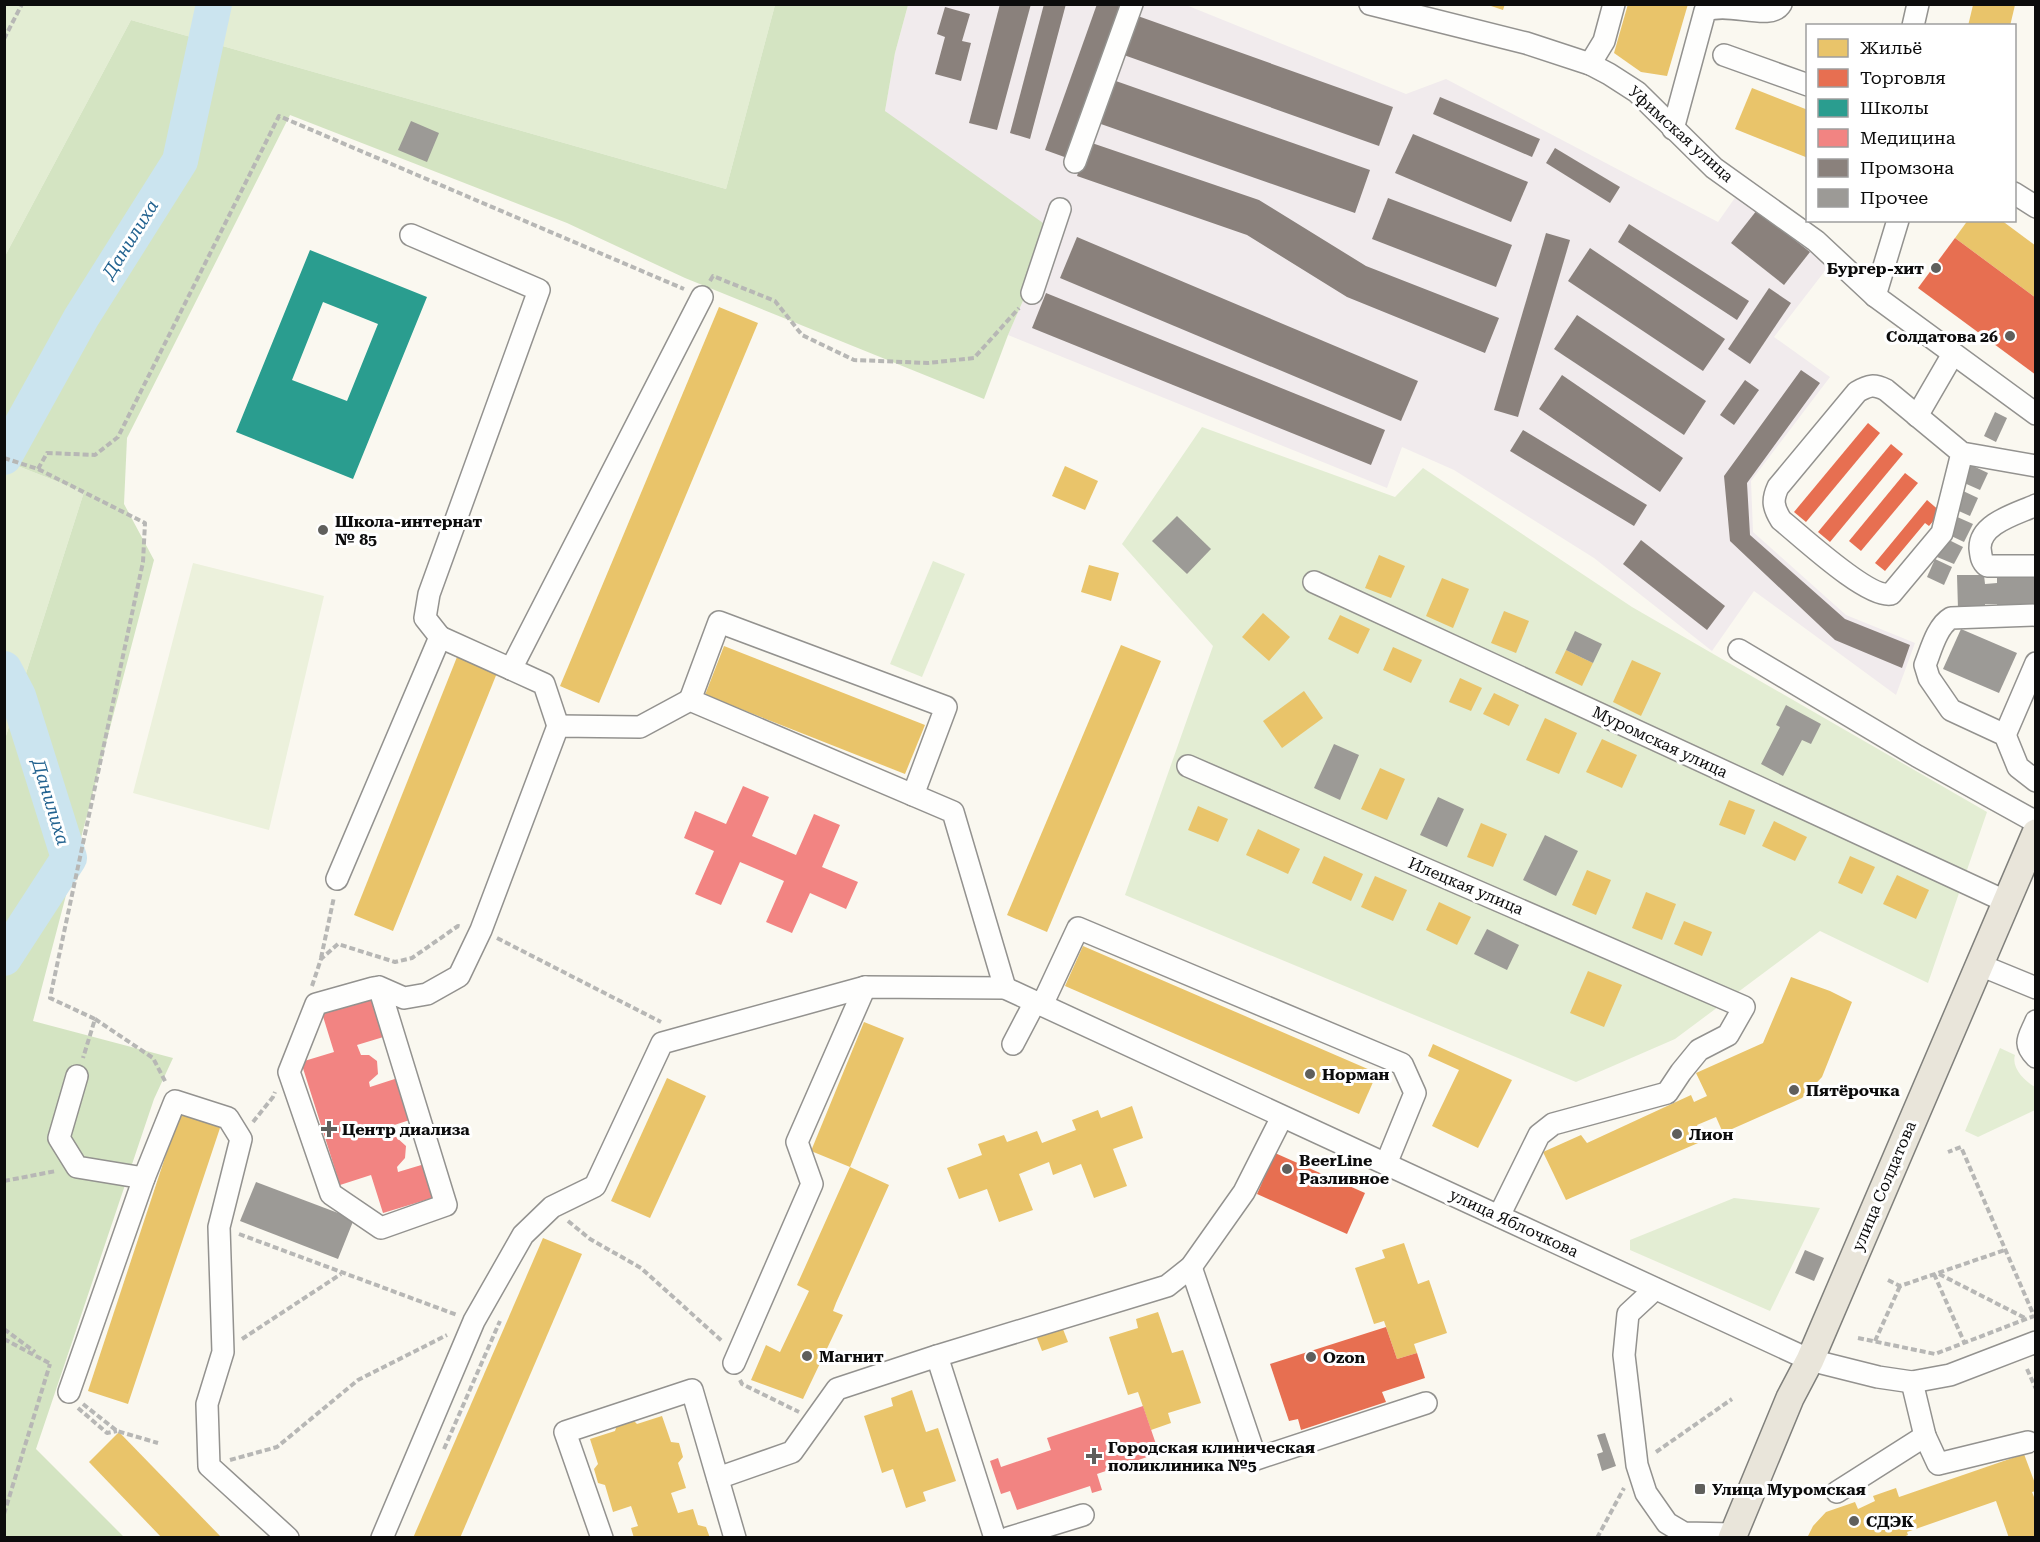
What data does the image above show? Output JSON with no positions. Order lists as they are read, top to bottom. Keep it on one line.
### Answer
{"streets":{"main road":["улица Солдатова"],"street":["Уфимская улица","Муромская улица","Илецкая улица","улица Яблочкова"]},"crossings":[["Муромская улица","улица Солдатова"],["Илецкая улица","улица Яблочкова"],["улица Солдатова","улица Яблочкова"]],"water":["Данилиха"],"places":{"other":["Бургер-хит","Солдатова 26","Школа-интернат № 85","Норман","Пятёрочка","Лион","BeerLine Разливное","Магнит","Ozon","СДЭК"],"health":["Центр диализа","Городская клиническая поликлиника №5"],"transit":["Улица Муромская"]},"legend":["Жильё","Торговля","Школы","Медицина","Промзона","Прочее"]}
